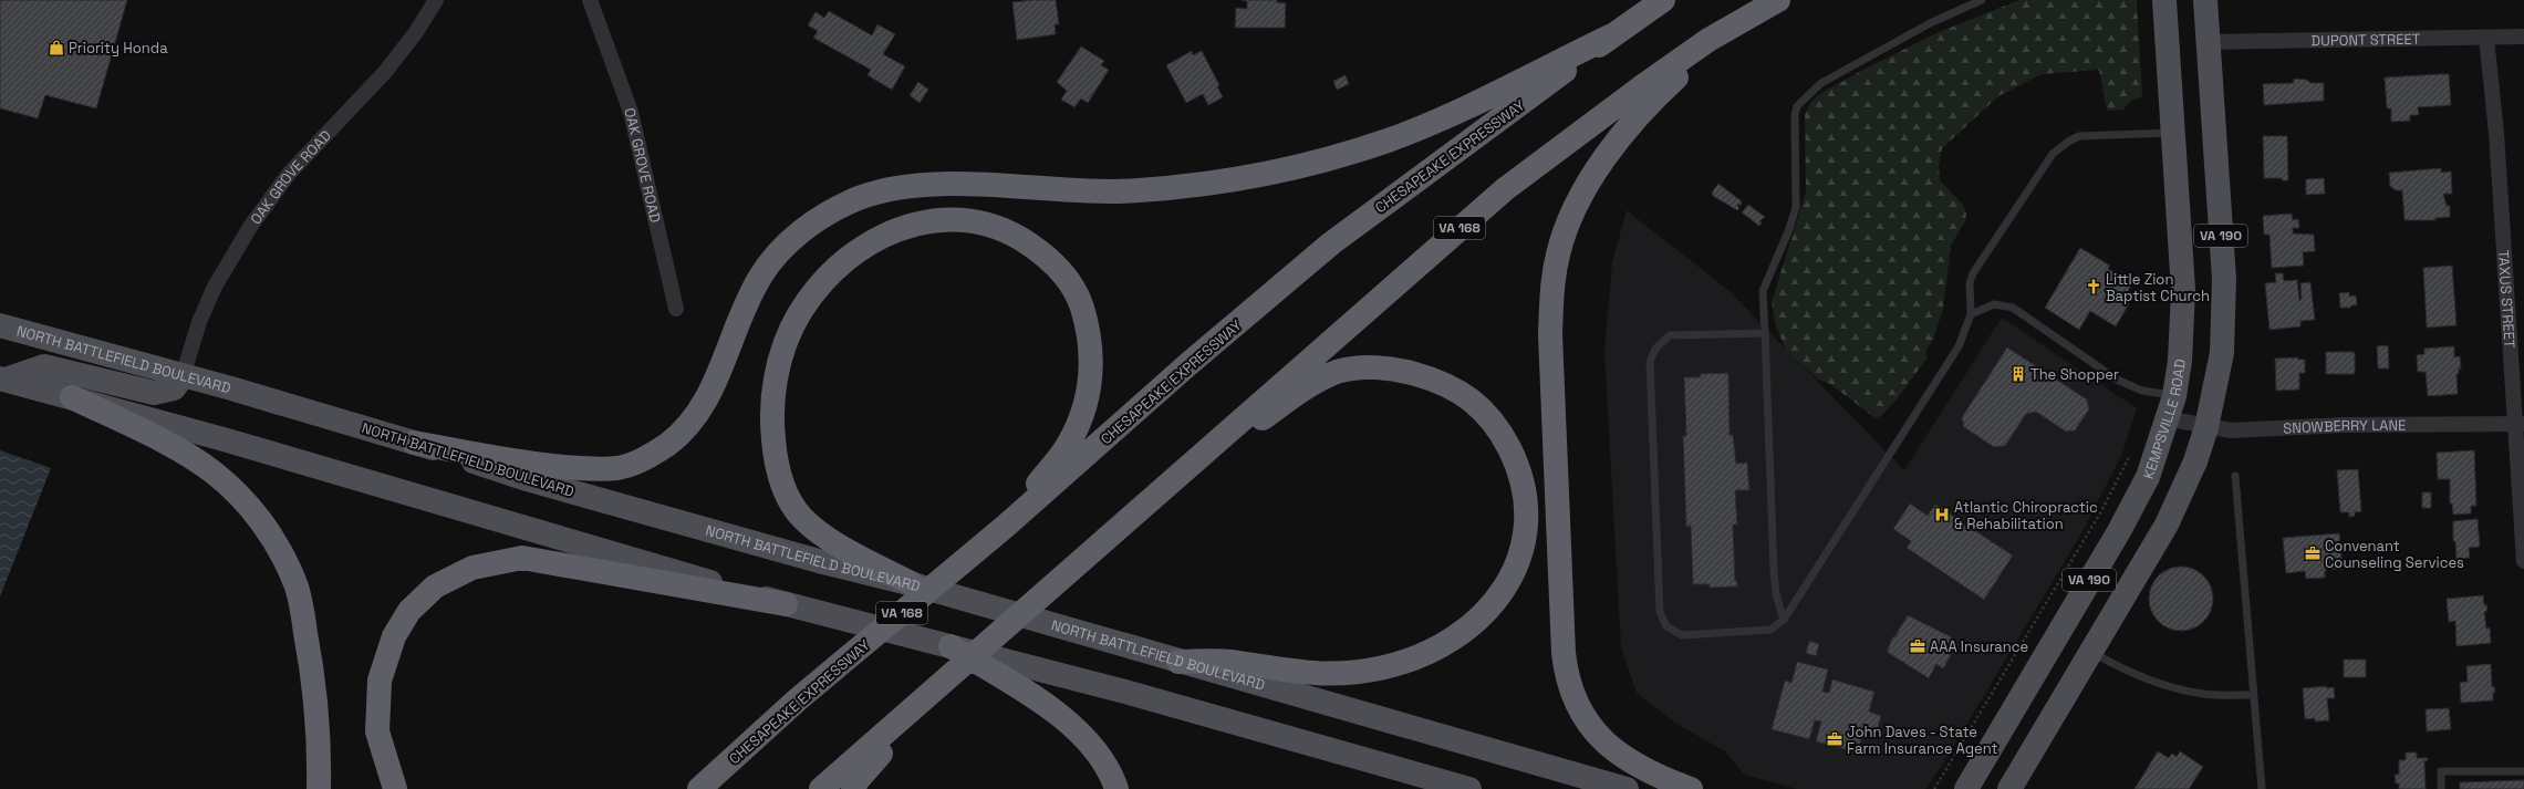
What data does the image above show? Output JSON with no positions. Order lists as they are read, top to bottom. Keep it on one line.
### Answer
{"streets":{"highway":["CHESAPEAKE EXPRESSWAY","VA 168"],"main road":["VA 190","NORTH BATTLEFIELD BOULEVARD","KEMPSVILLE ROAD"],"street":["DUPONT STREET","OAK GROVE ROAD","TAXUS STREET","SNOWBERRY LANE"]},"crossings":[["DUPONT STREET","VA 190"],["DUPONT STREET","TAXUS STREET"],["OAK GROVE ROAD","NORTH BATTLEFIELD BOULEVARD"],["VA 190","SNOWBERRY LANE"],["TAXUS STREET","SNOWBERRY LANE"],["KEMPSVILLE ROAD","SNOWBERRY LANE"]],"places":{"shop":["Priority Honda"],"church":["Little Zion Baptist Church"],"building":["The Shopper"],"hospital":["Atlantic Chiropractic & Rehabilitation"],"office":["Convenant Counseling Services","AAA Insurance","John Daves - State Farm Insurance Agent"]}}
